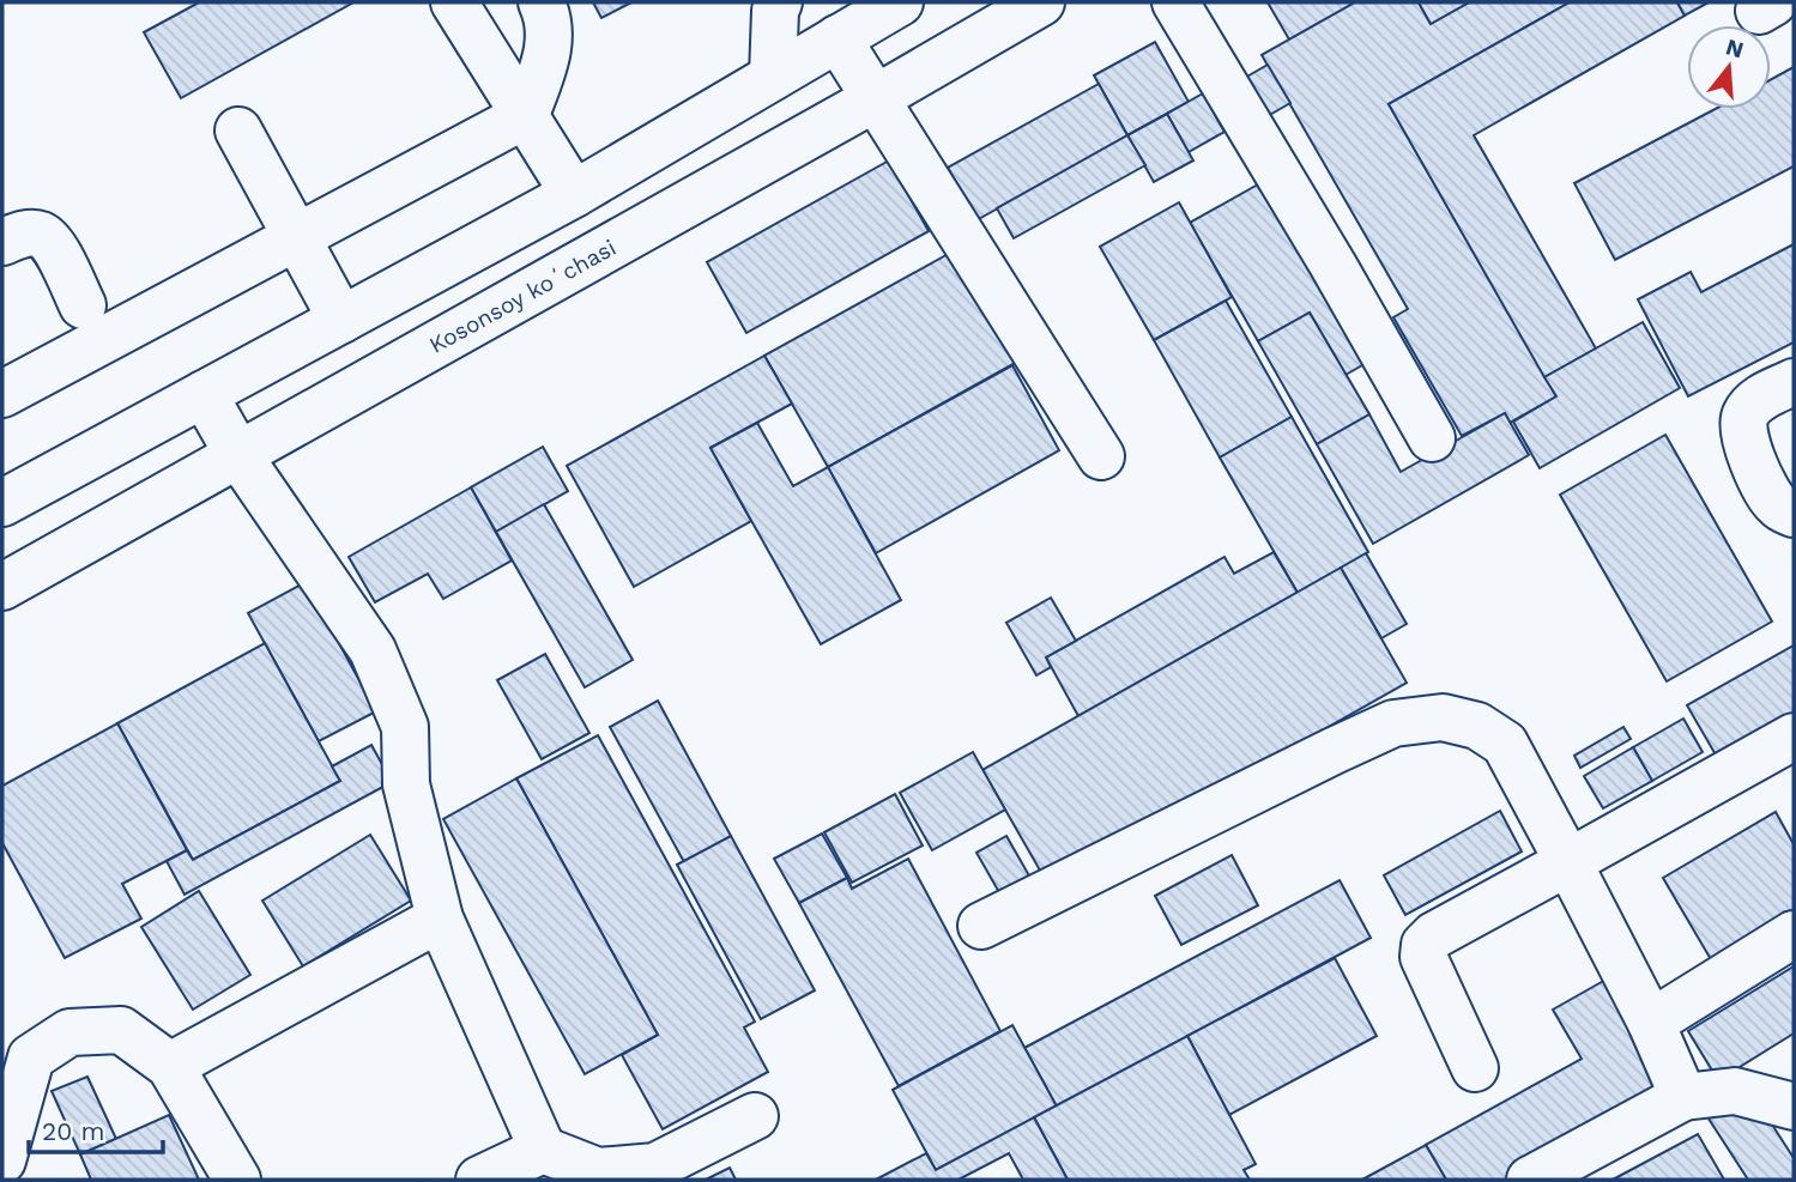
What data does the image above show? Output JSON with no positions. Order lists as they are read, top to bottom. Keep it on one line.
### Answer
{"streets":{"street":["Kosonsoy koʻchasi"]},"scale_bar":"20 m","north":"top"}
